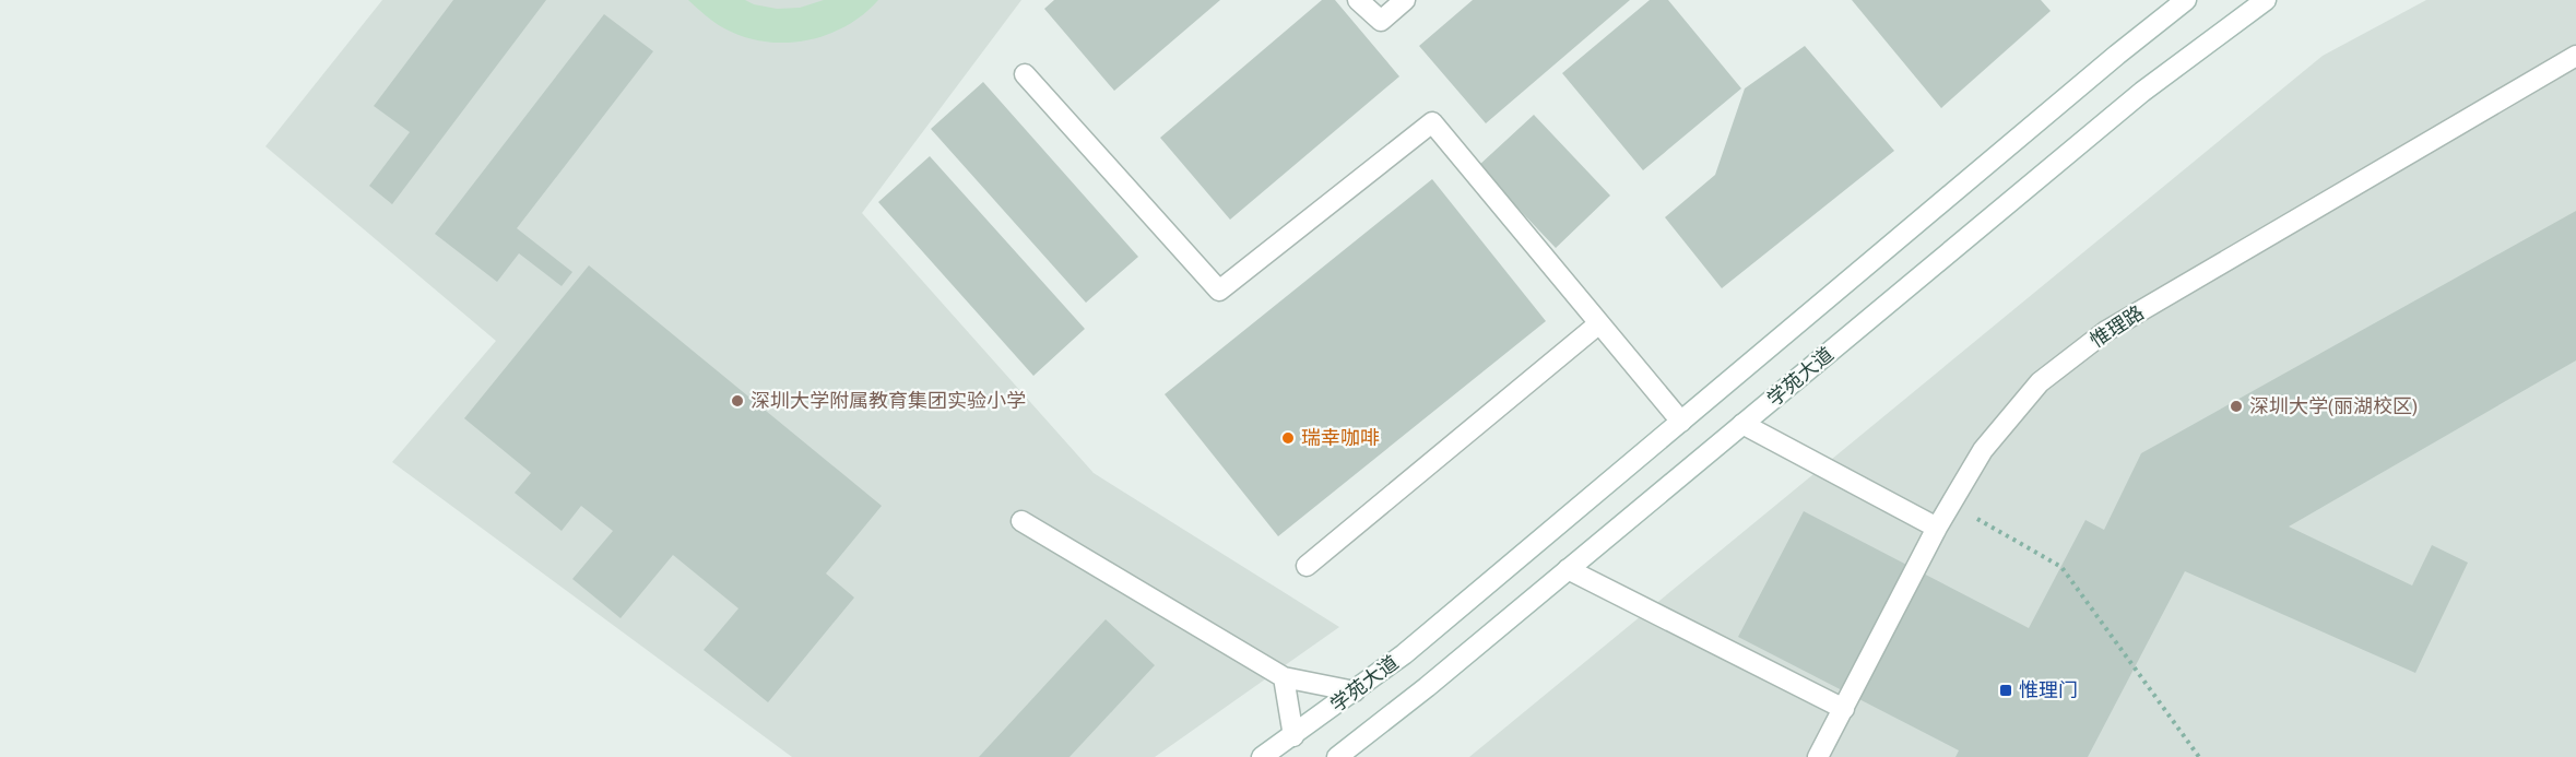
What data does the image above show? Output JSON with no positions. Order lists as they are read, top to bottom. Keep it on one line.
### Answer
{"streets":{"main road":["惟理路","学苑大道"]},"places":{"other":["深圳大学附属教育集团实验小学","深圳大学(丽湖校区)","瑞幸咖啡"],"transit":["惟理门"]}}
